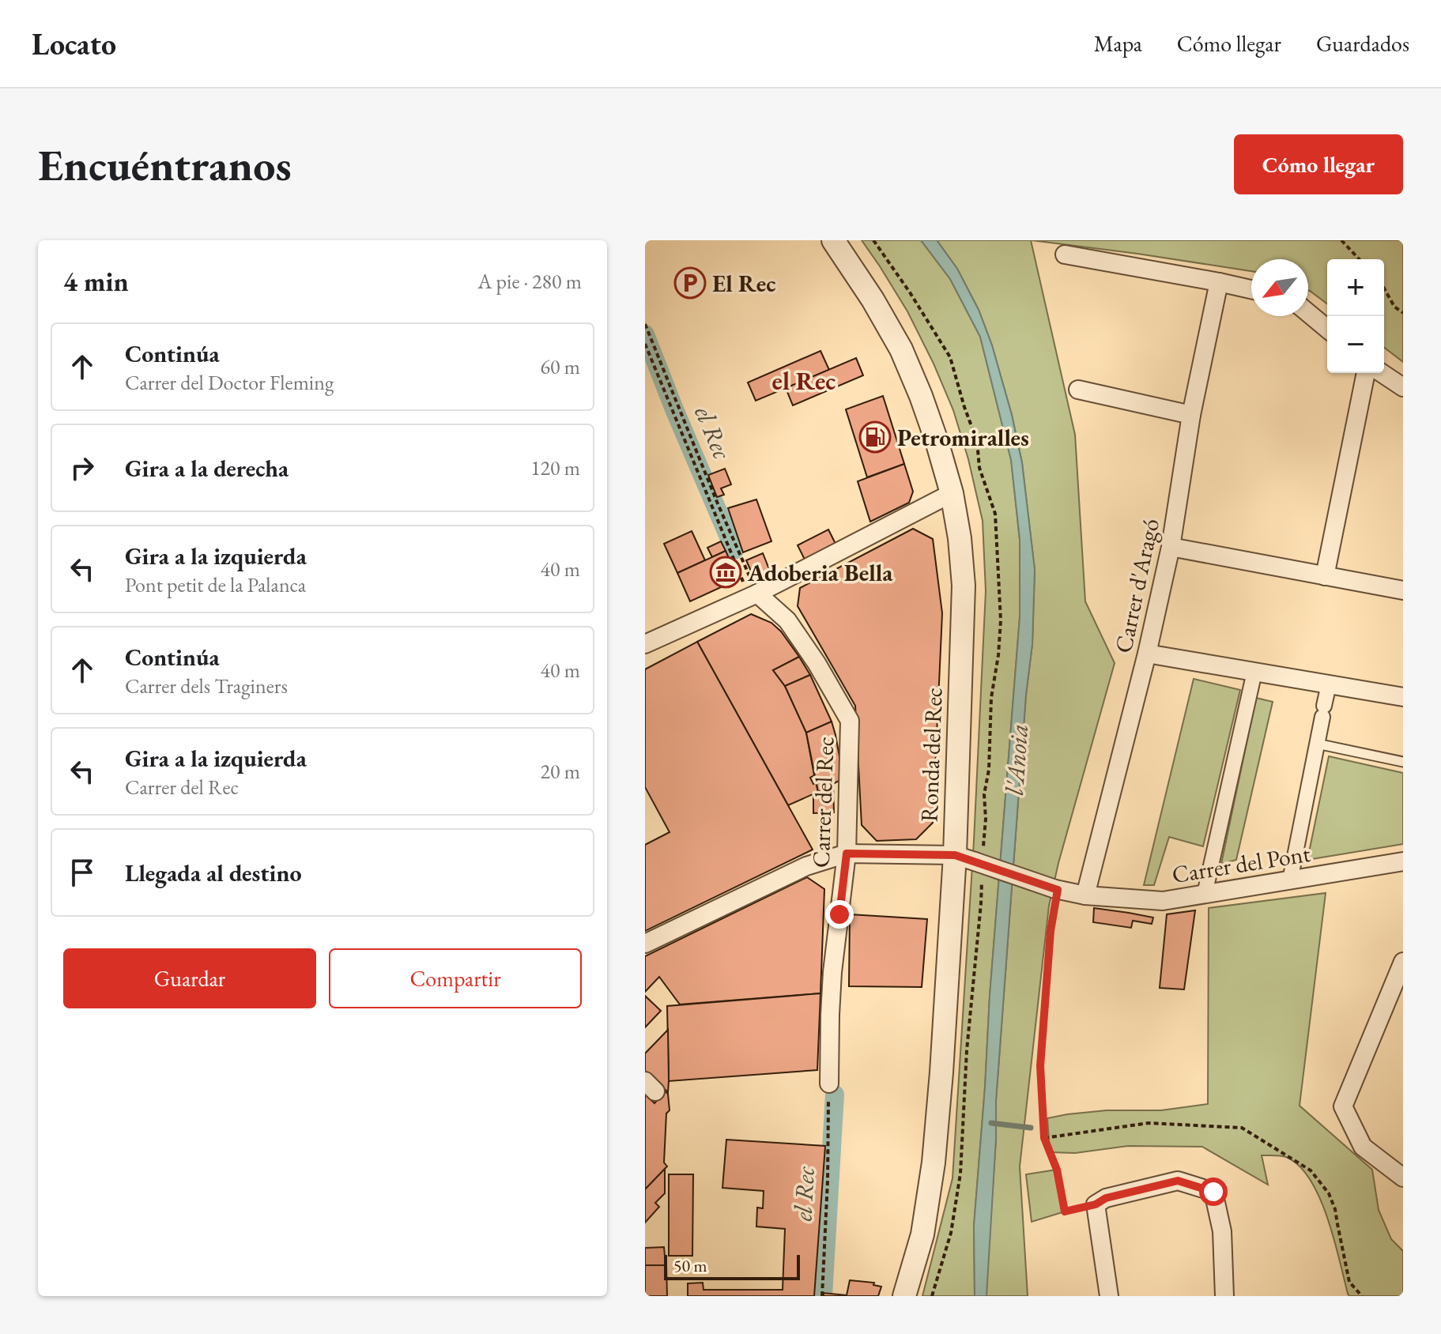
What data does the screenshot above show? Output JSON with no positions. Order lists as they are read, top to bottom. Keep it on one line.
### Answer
{"streets":{"street":["Carrer d'Aragó","Ronda del Rec","Carrer del Rec","Carrer del Pont"]},"crossings":[["Carrer d'Aragó","Carrer del Pont"],["Ronda del Rec","Carrer del Pont"],["Carrer del Rec","Carrer del Pont"]],"districts":["el Rec"],"water":["el Rec","l'Anoia"],"places":{"parking":["El Rec"],"fuel station":["Petromiralles"],"museum":["Adoberia Bella"]},"scale_bar":"50 m","north":"bottom left","page":{"header":"Locato","nav":["Mapa","Cómo llegar","Guardados"],"buttons":["Cómo llegar",["Guardar","Compartir"]],"title":"Encuéntranos","heading":["4 min","A pie · 280 m"],"map_buttons":["+","−"],"list":[["Continúa","Carrer del Doctor Fleming","60 m"],["Gira a la derecha","120 m"],["Gira a la izquierda","Pont petit de la Palanca","40 m"],["Continúa","Carrer dels Traginers","40 m"],["Gira a la izquierda","Carrer del Rec","20 m"],"Llegada al destino"],"scale":"50 m"}}
